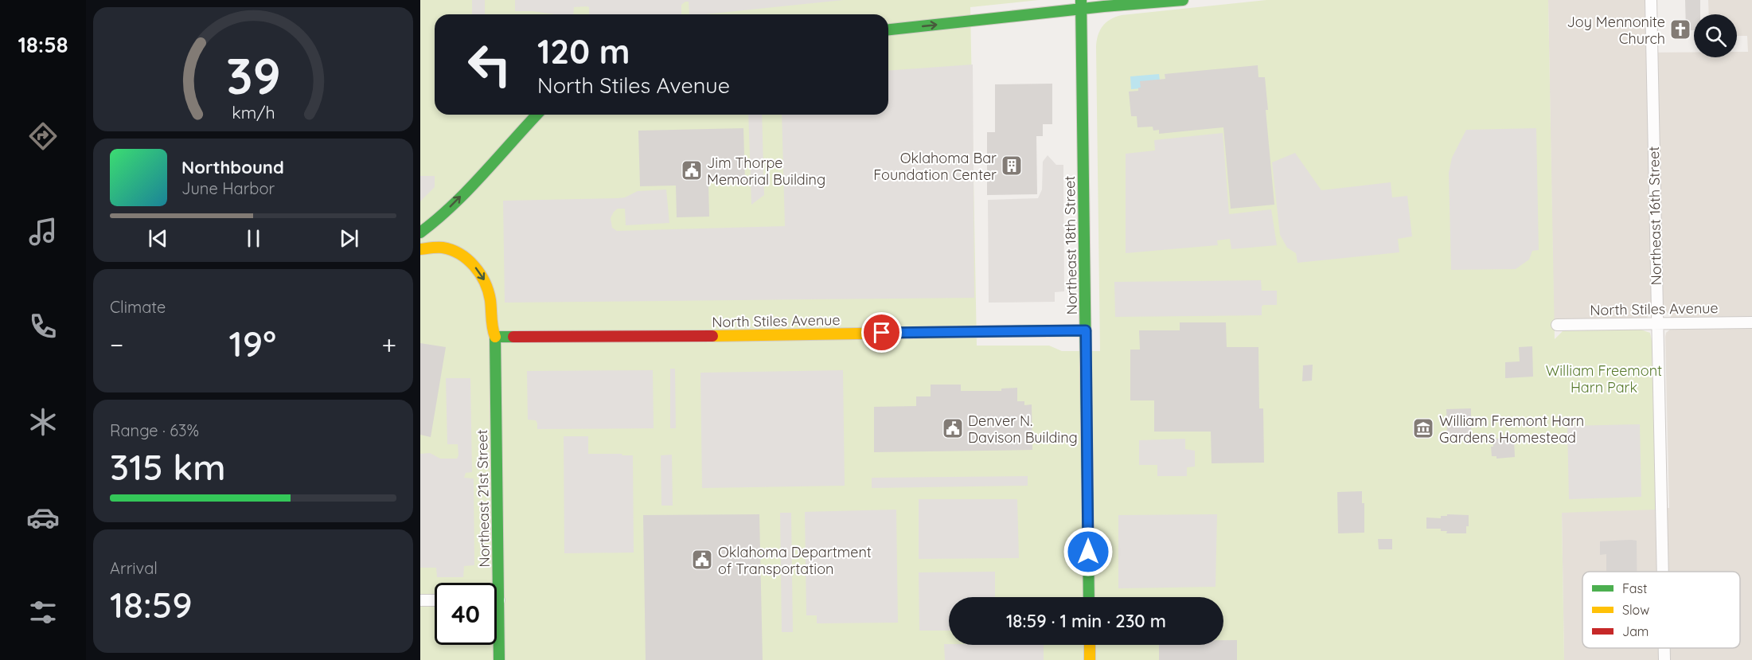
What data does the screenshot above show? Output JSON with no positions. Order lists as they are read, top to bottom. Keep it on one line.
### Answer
{"streets":{"street":["Northeast 16th Street","Northeast 18th Street","North Stiles Avenue","Northeast 21st Street"]},"crossings":[["Northeast 16th Street","North Stiles Avenue"],["Northeast 18th Street","North Stiles Avenue"],["North Stiles Avenue","Northeast 21st Street"]],"parks":["William Freemont Harn Park"],"places":{"church":["Joy Mennonite Church"],"building":["Oklahoma Bar Foundation Center"],"public building":["Jim Thorpe Memorial Building","Denver N. Davison Building","Oklahoma Department of Transportation"],"museum":["William Fremont Harn Gardens Homestead"]},"legend":["Fast","Slow","Jam"],"page":{"tabs":"18:58","turn":["120 m","North Stiles Avenue"],"song":["Northbound","June Harbor"],"tile":["Climate",["Range · 63%","315 km"],["Arrival","18:59"]],"heat":["−","19°","+"],"limit":"40","trip":"18:59 · 1 min · 230 m","gauge":["39","km/h"]}}
